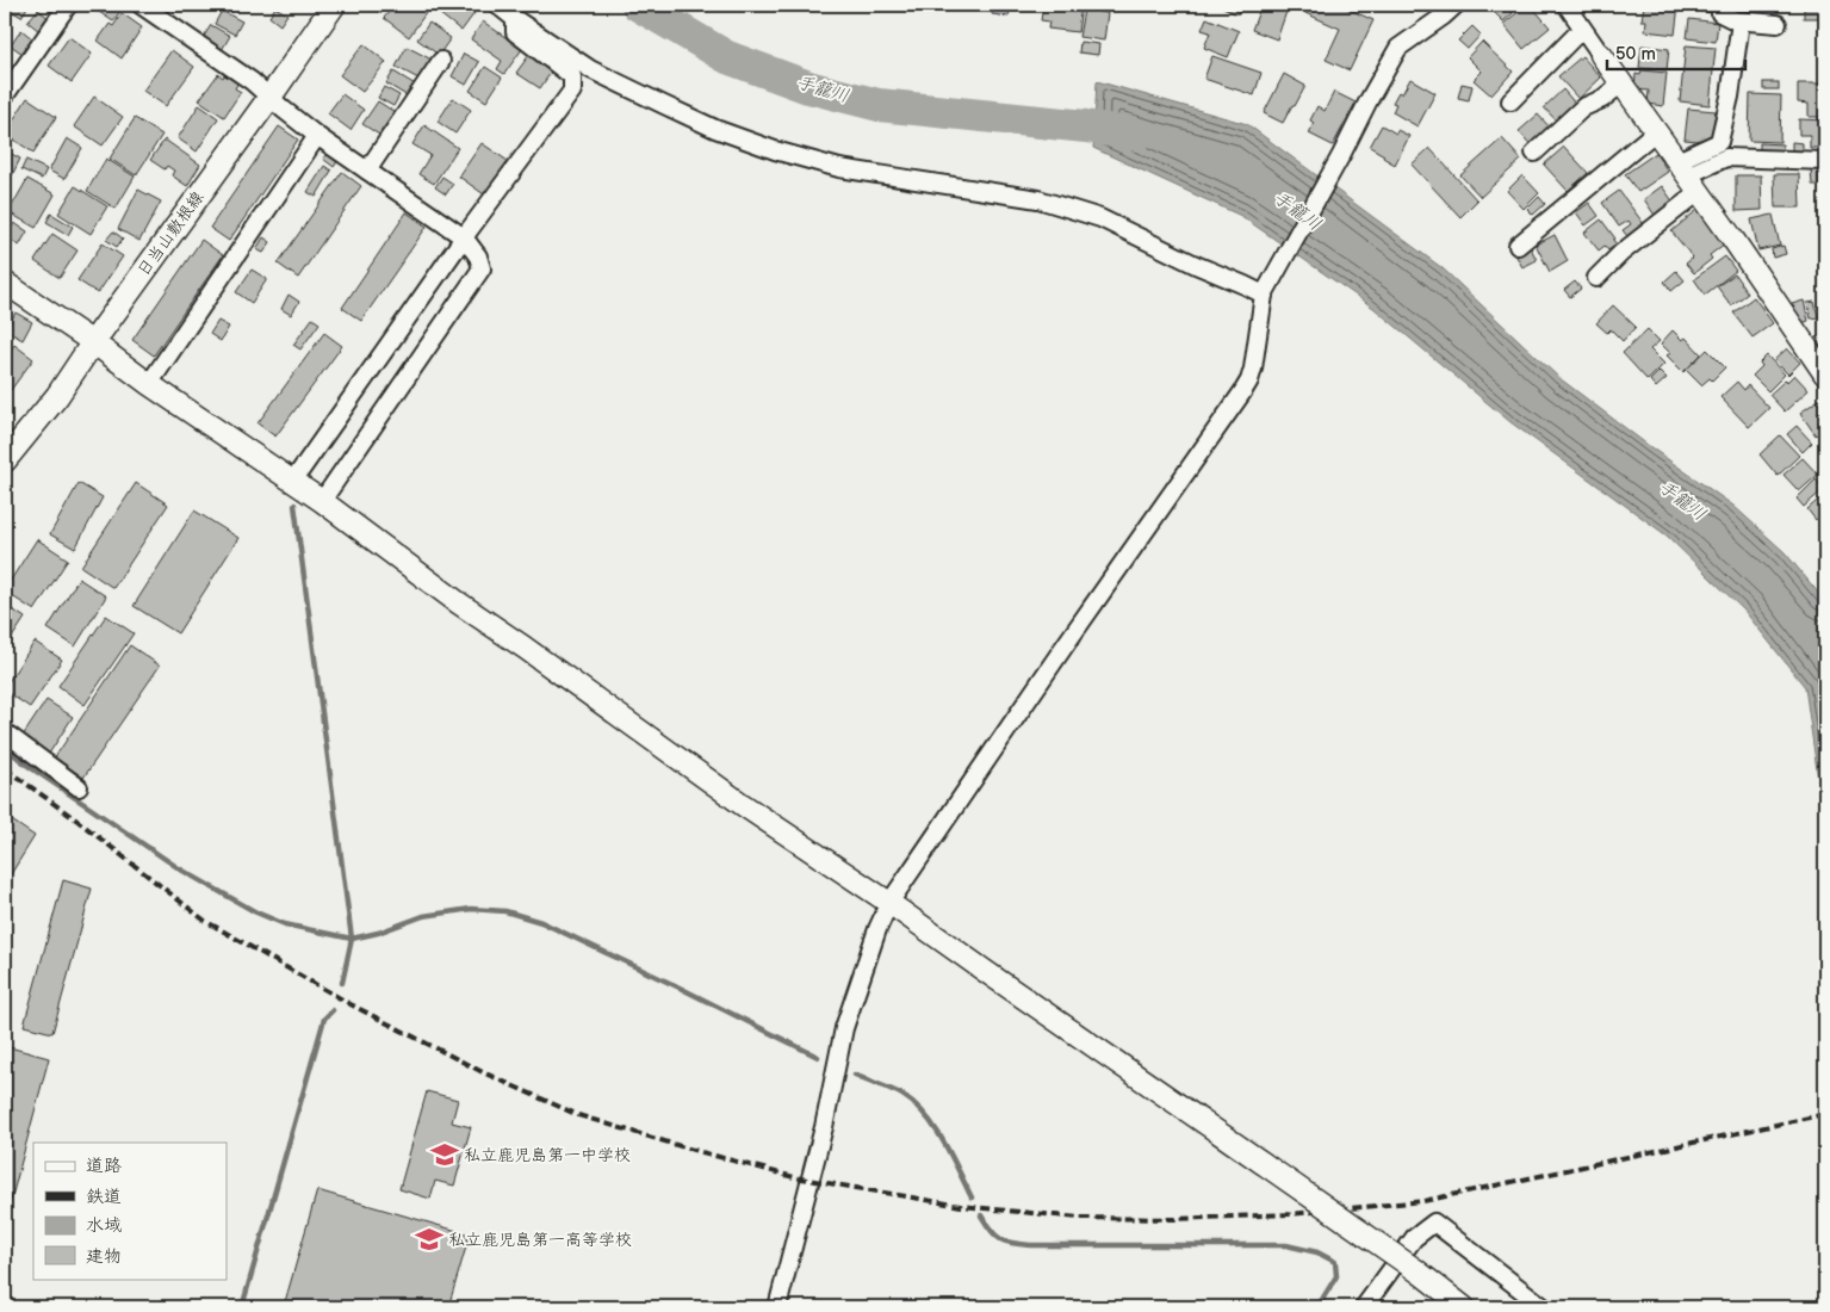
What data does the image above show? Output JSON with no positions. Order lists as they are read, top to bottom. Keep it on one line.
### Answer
{"streets":{"main road":["日当山敷根線"]},"water":["手籠川"],"places":{"school or university":["私立鹿児島第一中学校","私立鹿児島第一高等学校"]},"legend":["道路","鉄道","水域","建物"],"scale_bar":"50 m"}
